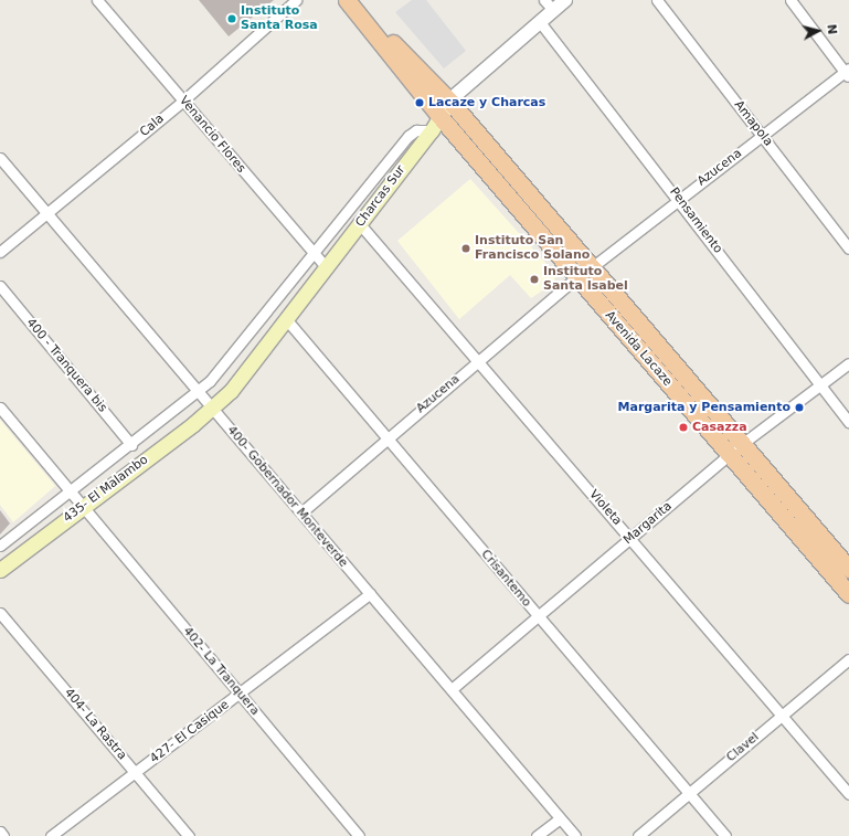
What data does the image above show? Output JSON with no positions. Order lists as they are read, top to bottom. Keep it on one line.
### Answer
{"streets":{"main road":["Charcas Sur","Avenida Lacaze","435- El Malambo"],"street":["Amapola","Cala","Venancio Flores","Azucena","Pensamiento","400 - Tranquera bis","400- Gobernador Monteverde","Violeta","Margarita","Crisantemo","402- La Tranquera","404- La Rastra","427- El Casique","Clavel"]},"crossings":[["Amapola","Azucena"],["Cala","Venancio Flores"],["Cala","400- Gobernador Monteverde"],["Venancio Flores","Charcas Sur"],["Azucena","Pensamiento"],["Azucena","Avenida Lacaze"],["Azucena","400- Gobernador Monteverde"],["Azucena","Violeta"],["Azucena","Crisantemo"],["Charcas Sur","Pensamiento"],["Charcas Sur","Avenida Lacaze"],["Charcas Sur","435- El Malambo"],["Charcas Sur","400- Gobernador Monteverde"],["Charcas Sur","Violeta"],["Charcas Sur","Crisantemo"],["Pensamiento","Margarita"],["Avenida Lacaze","Margarita"],["435- El Malambo","400- Gobernador Monteverde"],["435- El Malambo","402- La Tranquera"],["400- Gobernador Monteverde","Margarita"],["400- Gobernador Monteverde","427- El Casique"],["Violeta","Margarita"],["Violeta","Clavel"],["Margarita","Crisantemo"],["Crisantemo","Clavel"],["402- La Tranquera","427- El Casique"],["404- La Rastra","427- El Casique"]],"places":["Instituto Santa Rosa","Lacaze y Charcas","Instituto San Francisco Solano","Instituto Santa Isabel","Margarita y Pensamiento","Casazza"],"north":"right"}
